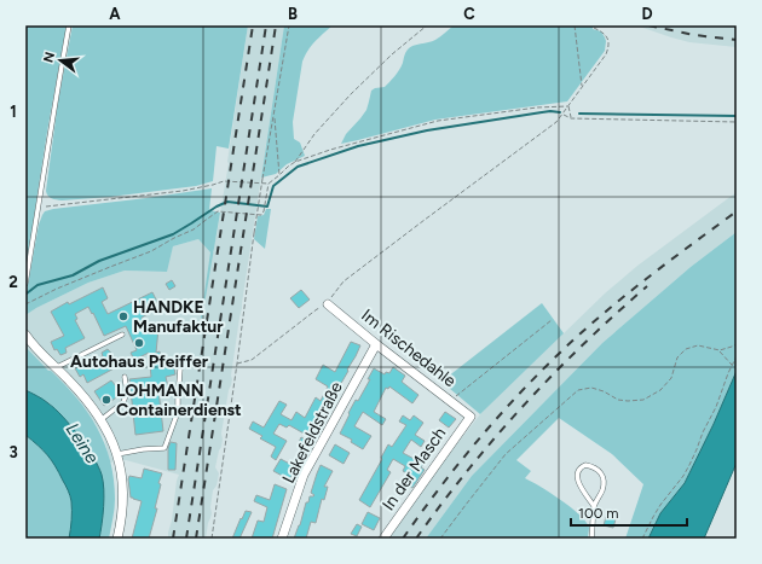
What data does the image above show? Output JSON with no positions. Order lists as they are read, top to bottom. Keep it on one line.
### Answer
{"streets":{"street":["Im Rischedahle","Lakefeldstraße","In der Masch"]},"crossings":[["Im Rischedahle","Lakefeldstraße"],["Im Rischedahle","In der Masch"]],"water":["Leine"],"places":["HANDKE Manufaktur","Autohaus Pfeiffer","LOHMANN Containerdienst"],"scale_bar":"100 m","north":"left","grid":{"columns":["A","B","C","D"],"rows":["1","2","3"]}}
